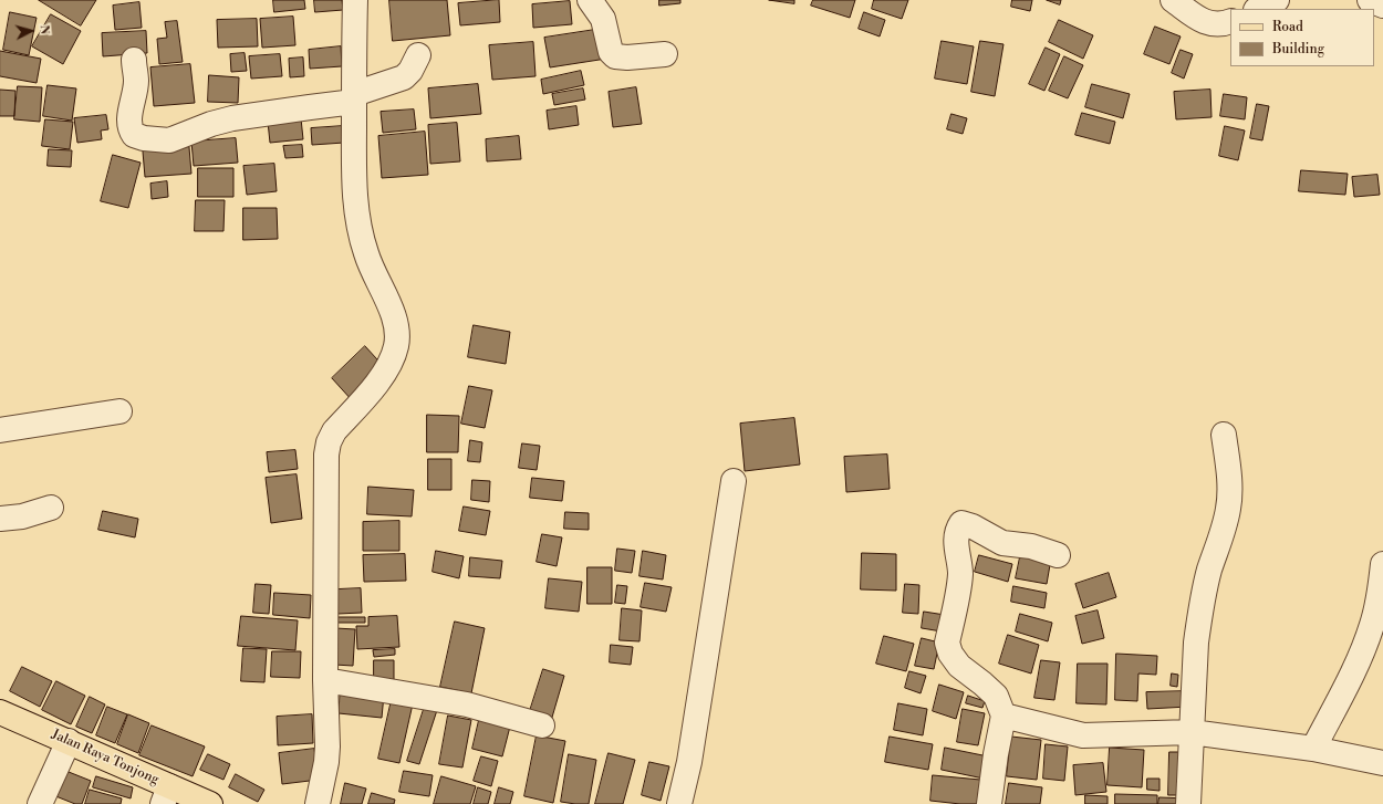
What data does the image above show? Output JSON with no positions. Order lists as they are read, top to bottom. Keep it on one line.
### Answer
{"streets":{"main road":["Jalan Raya Tonjong"]},"legend":["Road","Building"],"north":"right"}
